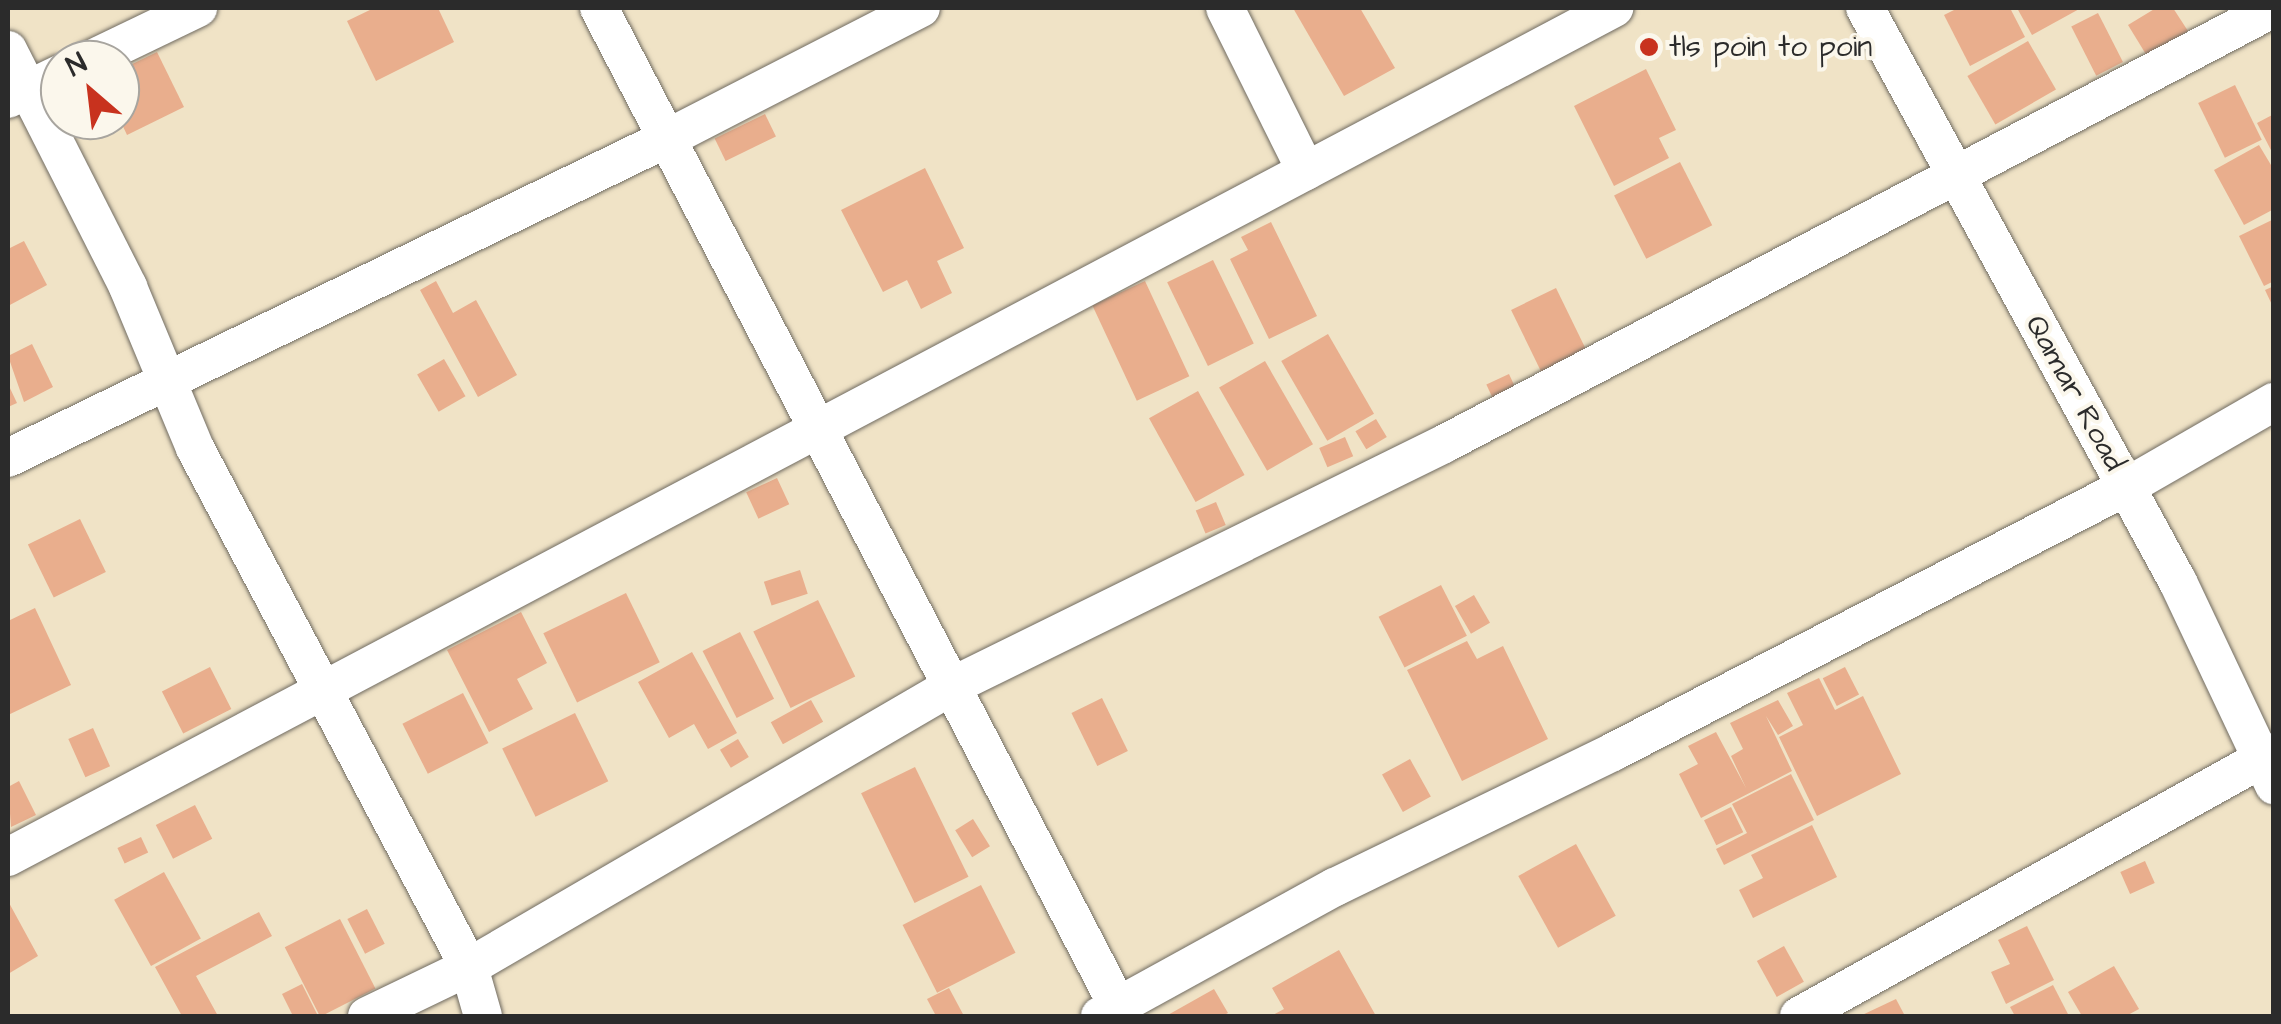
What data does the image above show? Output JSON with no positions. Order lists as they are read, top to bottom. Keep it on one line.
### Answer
{"streets":{"street":["Qamar Road"]},"places":["tls poin to poin"],"north":"top left"}
